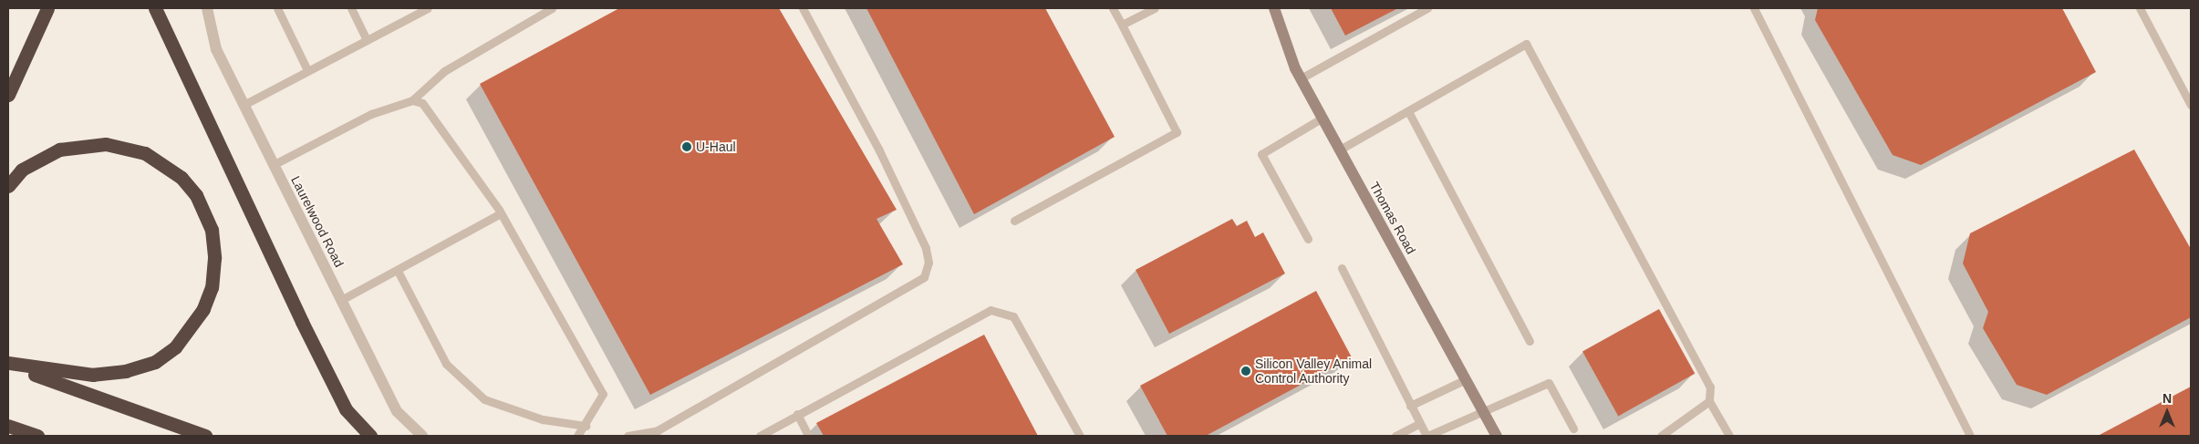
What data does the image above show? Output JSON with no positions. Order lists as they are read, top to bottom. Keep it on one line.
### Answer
{"streets":{"street":["Thomas Road","Laurelwood Road"]},"places":["U-Haul","Silicon Valley Animal Control Authority"],"north":"top"}
